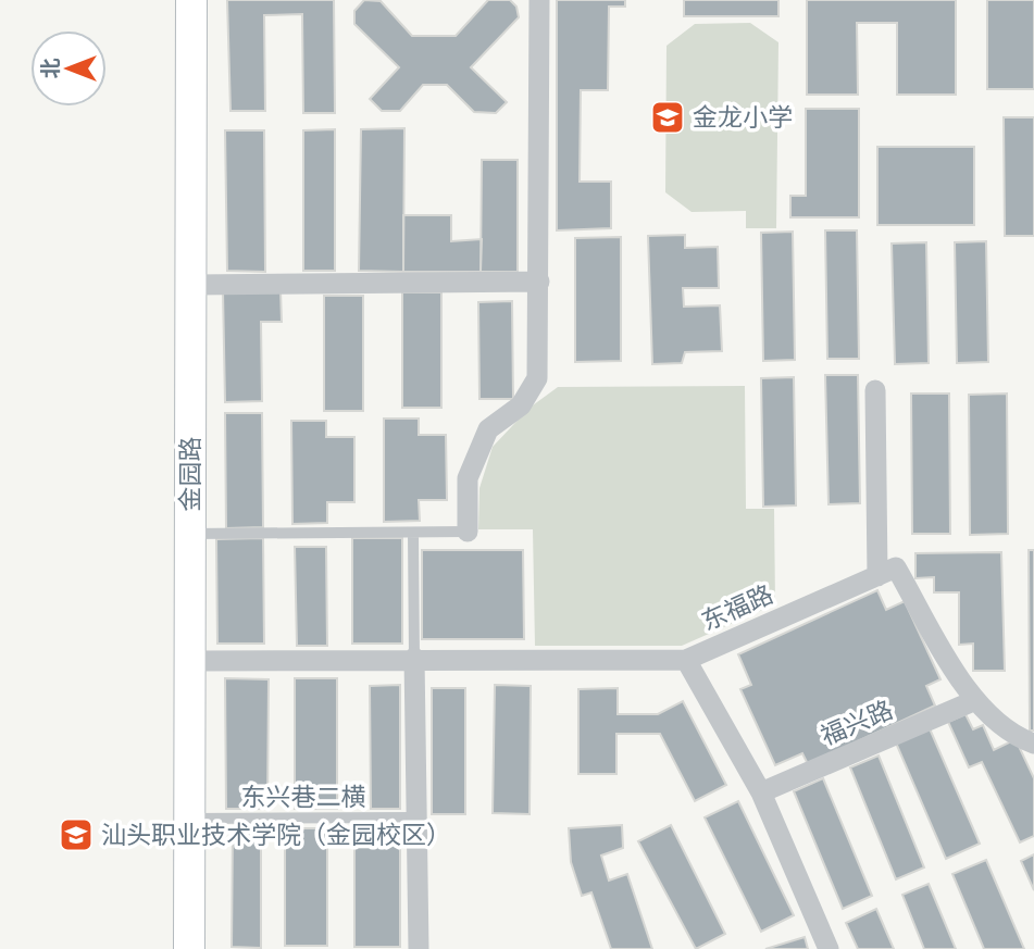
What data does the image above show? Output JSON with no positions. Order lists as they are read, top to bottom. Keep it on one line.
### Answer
{"streets":{"street":["金园路","东福路","福兴路"],"lane":["东兴巷二横"]},"crossings":[["金园路","东兴巷二横"],["东福路","福兴路"]],"places":{"school or university":["金龙小学","汕头职业技术学院（金园校区）"]},"north":"left"}
